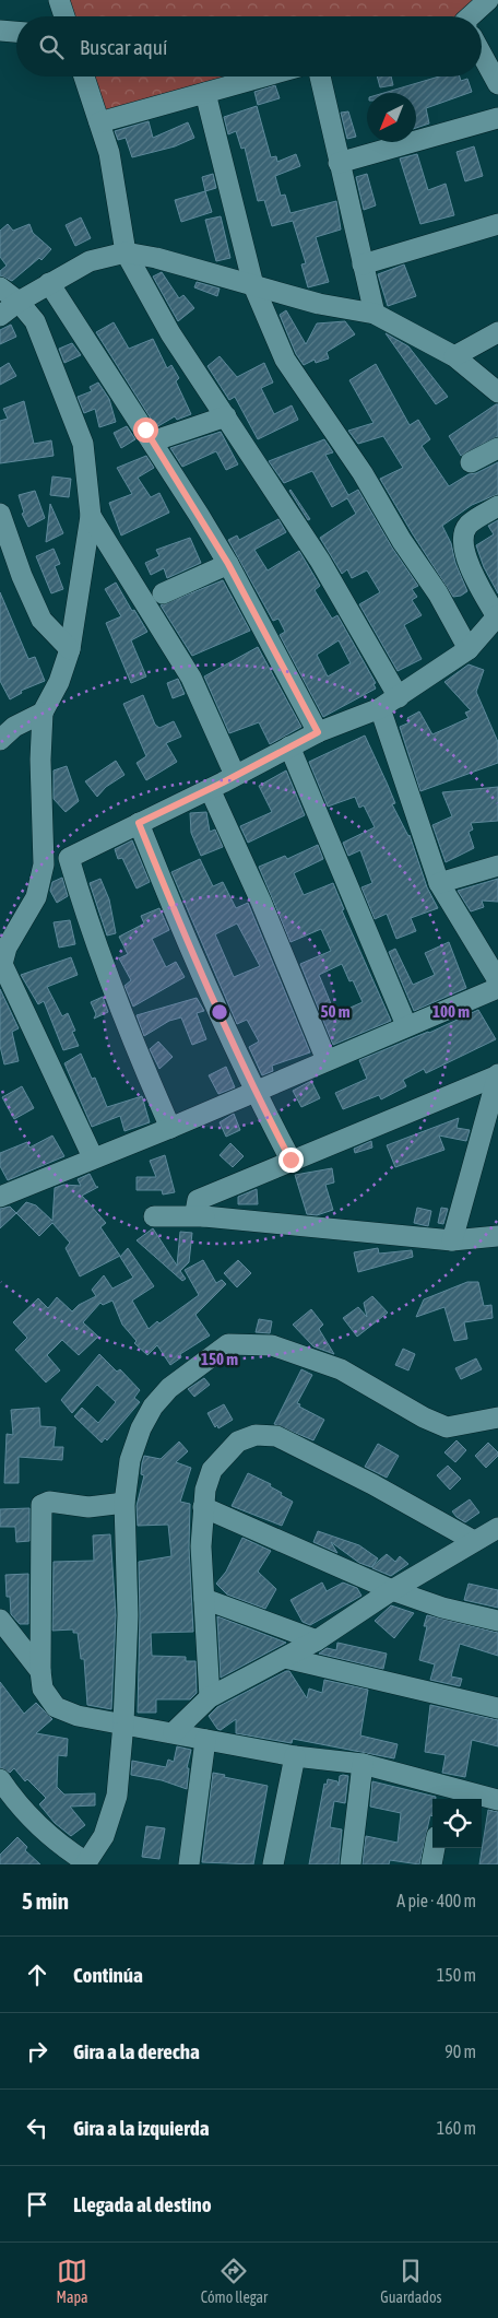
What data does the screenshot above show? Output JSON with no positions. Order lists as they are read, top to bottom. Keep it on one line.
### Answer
{"north":"bottom left","page":{"search":"Buscar aquí","heading":["5 min","A pie · 400 m"],"list":[["Continúa","150 m"],["Gira a la derecha","90 m"],["Gira a la izquierda","160 m"],"Llegada al destino"],"nav":["Mapa","Cómo llegar","Guardados"]},"rings":["50 m","100 m","150 m"]}
